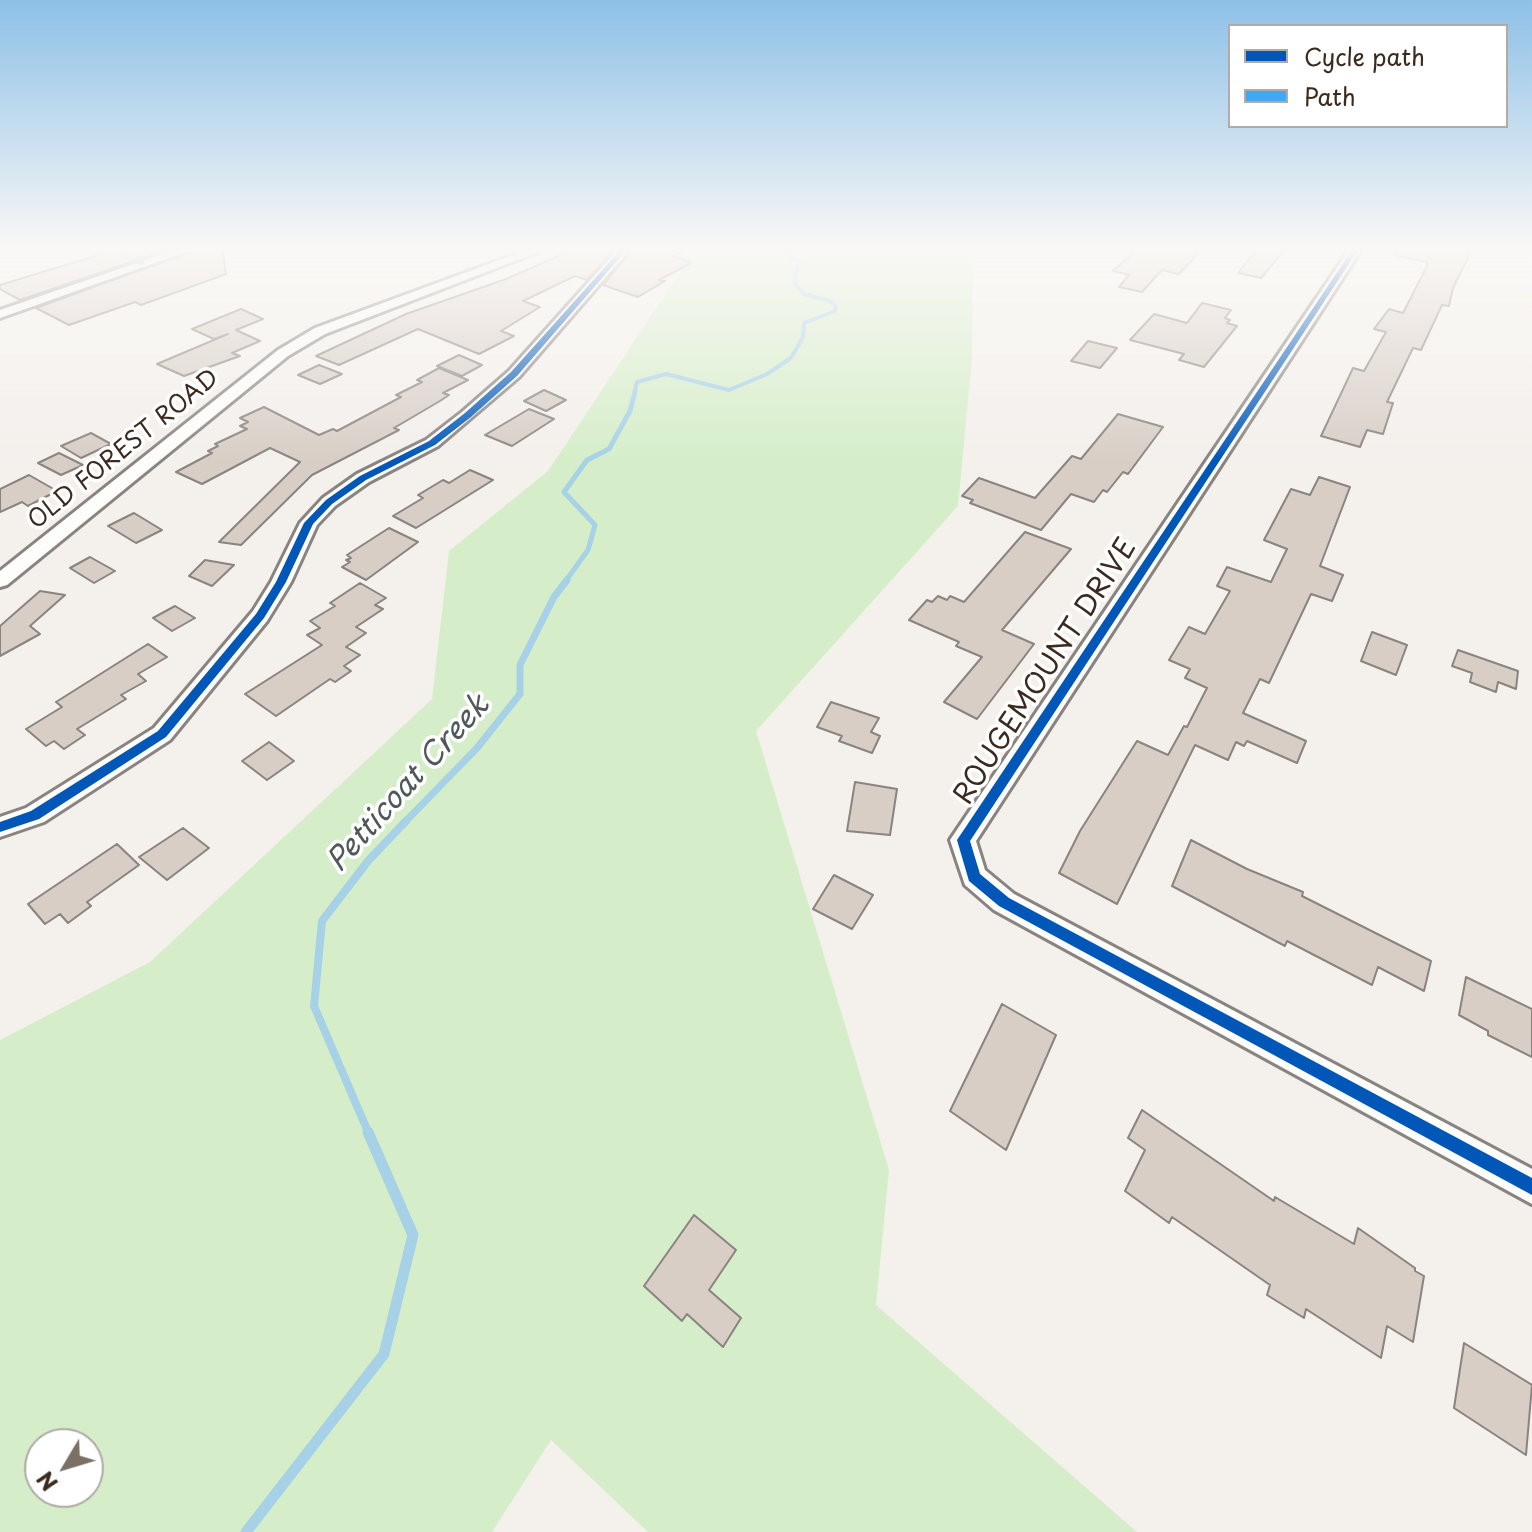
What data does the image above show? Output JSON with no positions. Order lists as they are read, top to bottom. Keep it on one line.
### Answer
{"streets":{"street":["OLD FOREST ROAD","ROUGEMOUNT DRIVE"]},"water":["Petticoat Creek"],"legend":["Cycle path","Path"],"north":"bottom left"}
